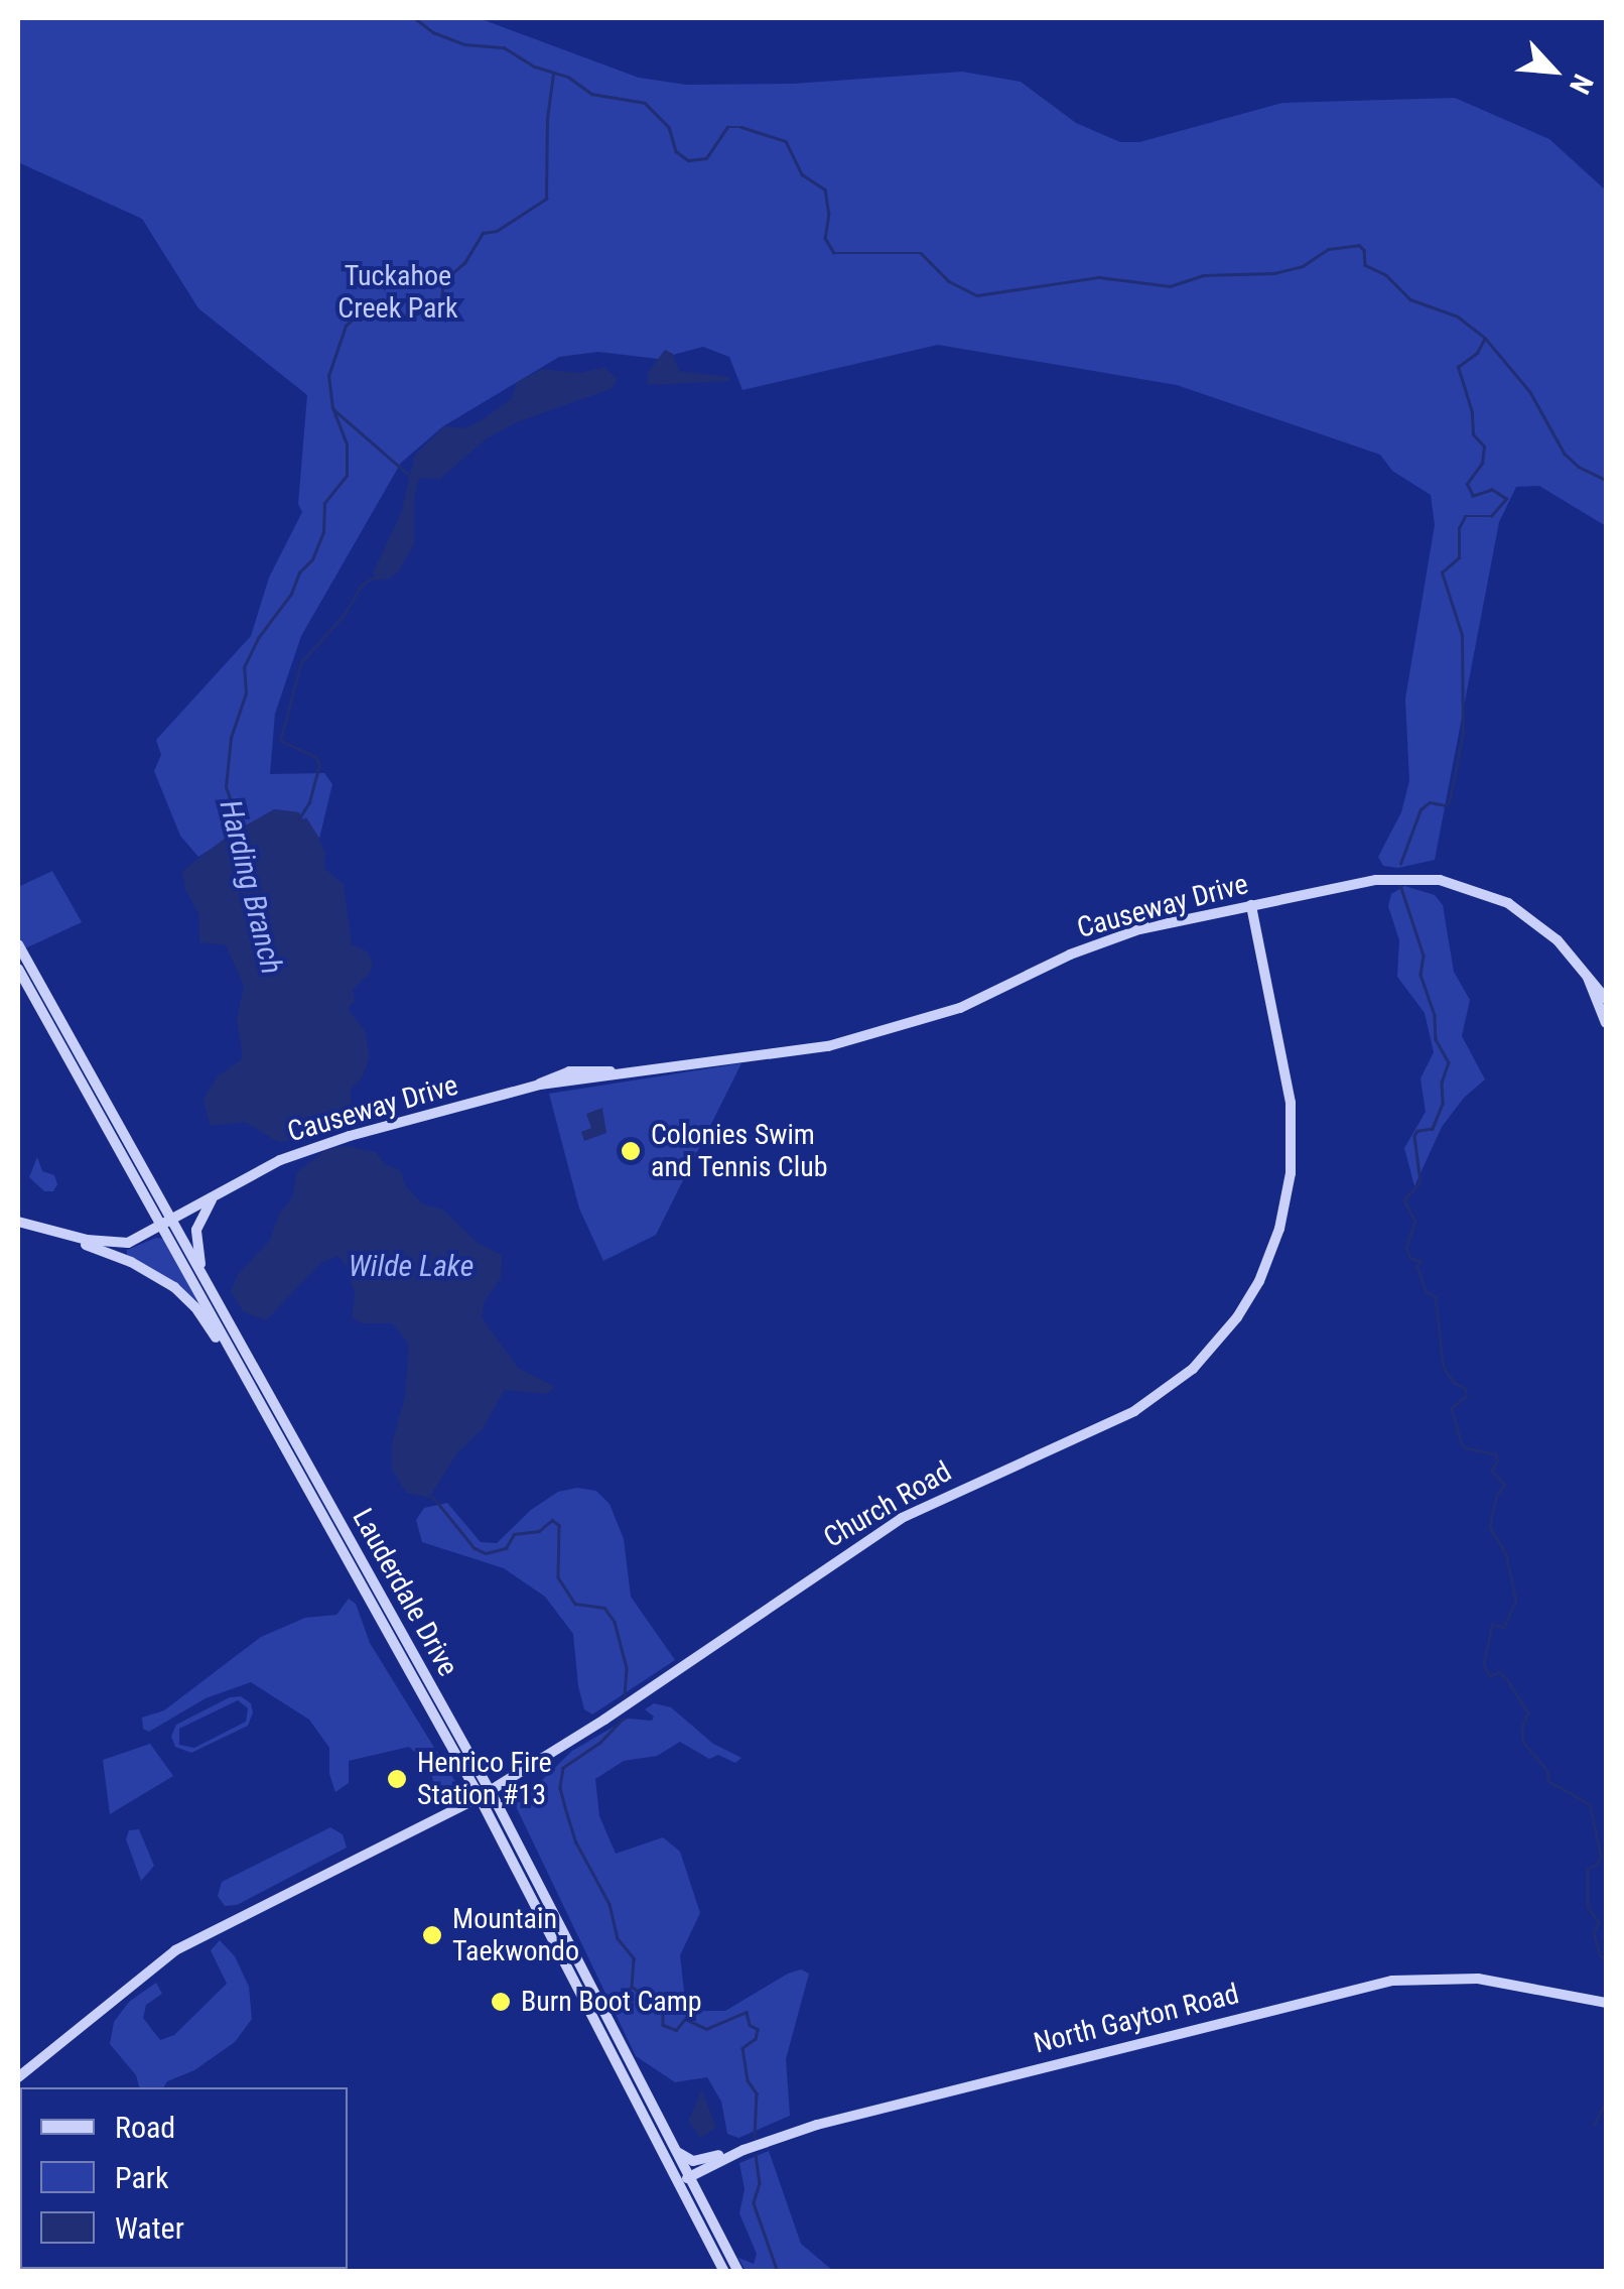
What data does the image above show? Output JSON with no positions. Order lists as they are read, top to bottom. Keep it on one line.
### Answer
{"streets":{"street":["Causeway Drive","Church Road","Lauderdale Drive","North Gayton Road"]},"crossings":[["Causeway Drive","Church Road"],["Causeway Drive","Lauderdale Drive"],["Church Road","Lauderdale Drive"],["Lauderdale Drive","North Gayton Road"]],"water":["Harding Branch","Wilde Lake"],"parks":["Tuckahoe Creek Park"],"places":["Colonies Swim and Tennis Club","Henrico Fire Station #13","Mountain Taekwondo","Burn Boot Camp"],"legend":["Road","Park","Water"],"north":"bottom right"}
